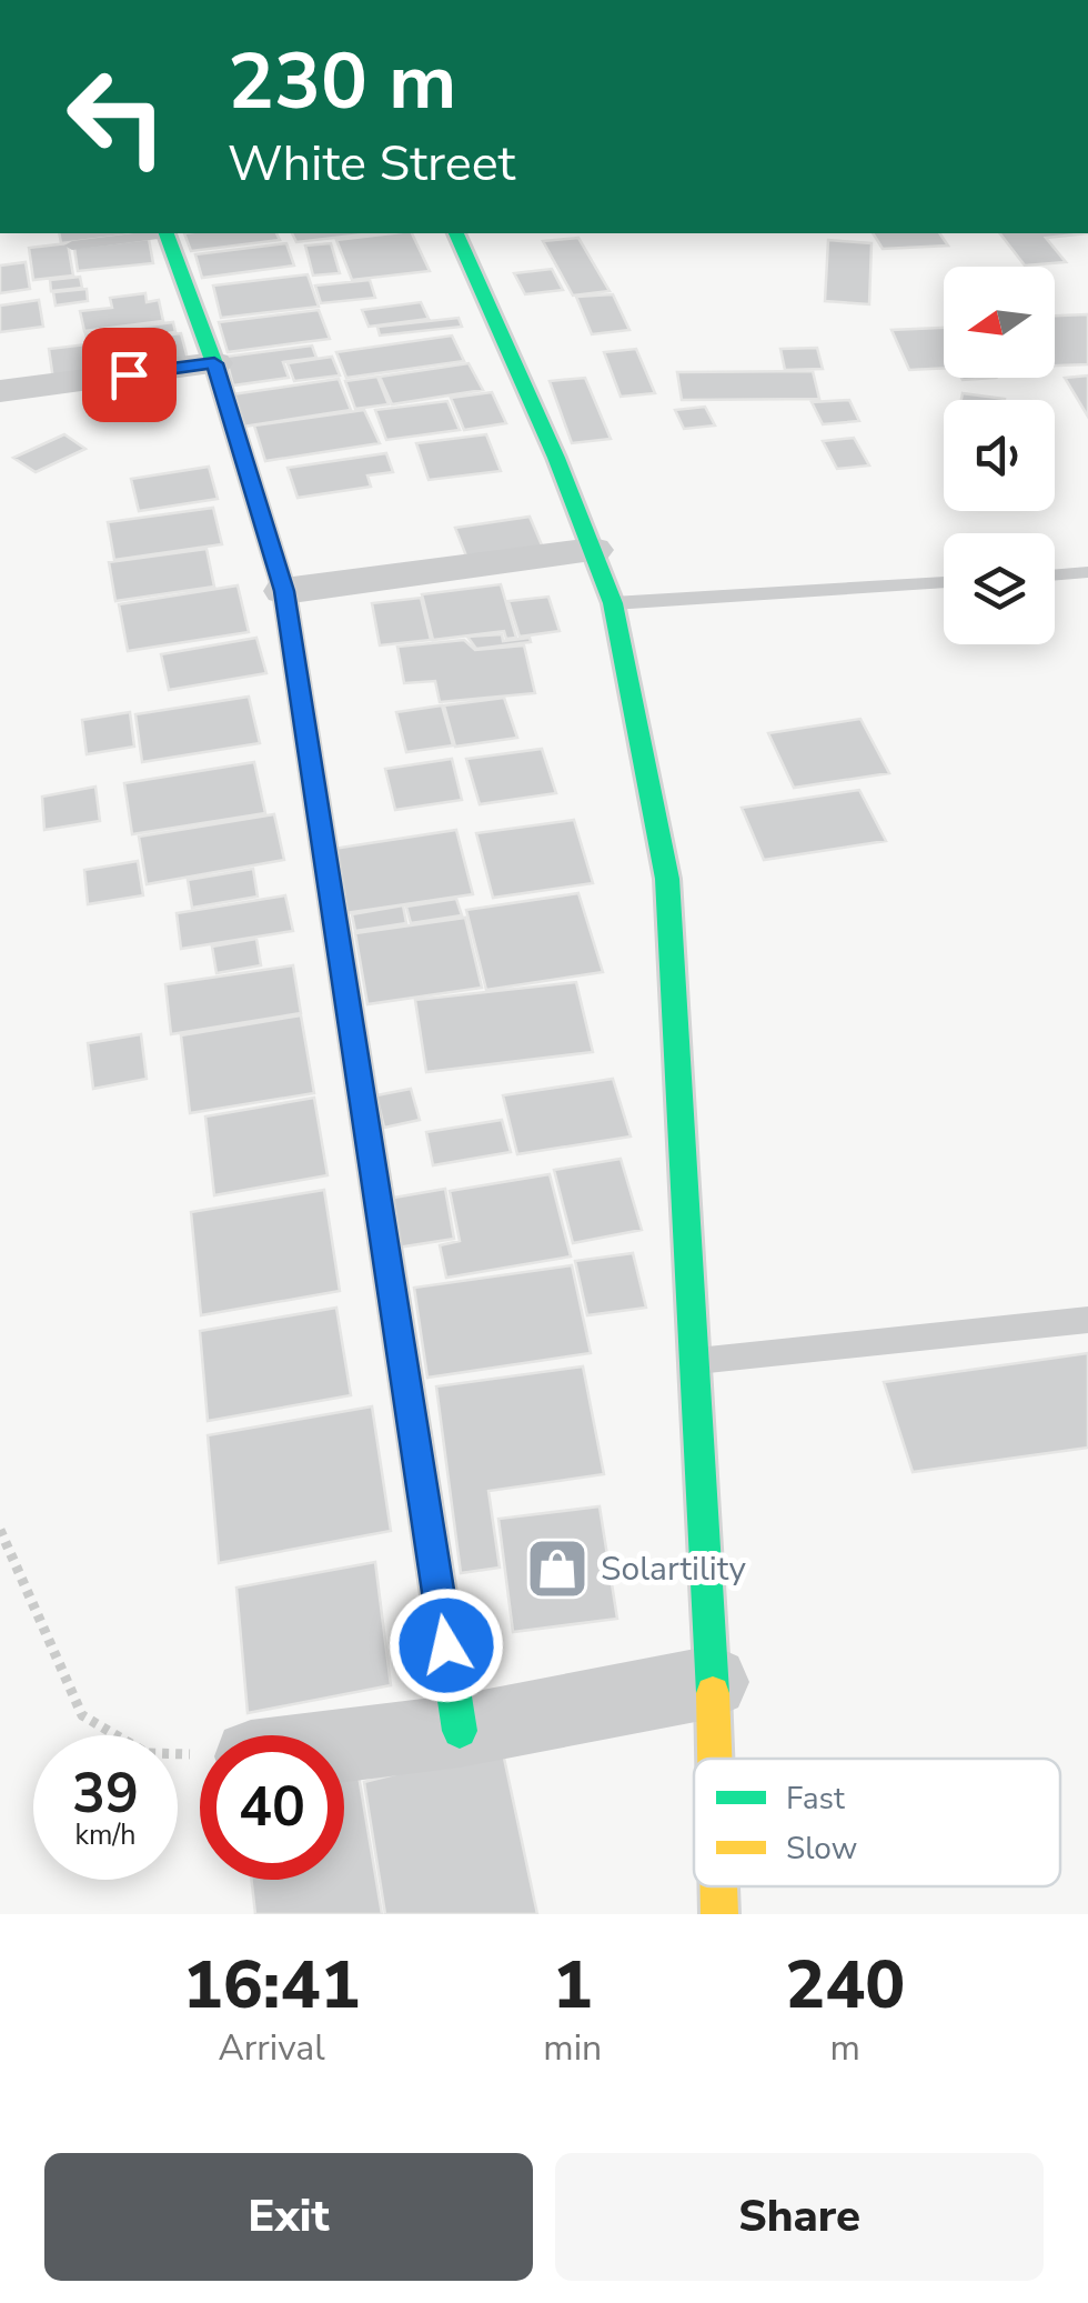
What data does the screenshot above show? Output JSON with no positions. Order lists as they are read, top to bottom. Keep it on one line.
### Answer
{"places":{"shop":["Solartility"]},"legend":["Fast","Slow"],"north":"left","page":{"turn":["230 m","White Street"],"speed":"39 km/h","limit":"40","eta":["16:41","Arrival","1","min","240","m"],"buttons":["Exit","Share"]}}
